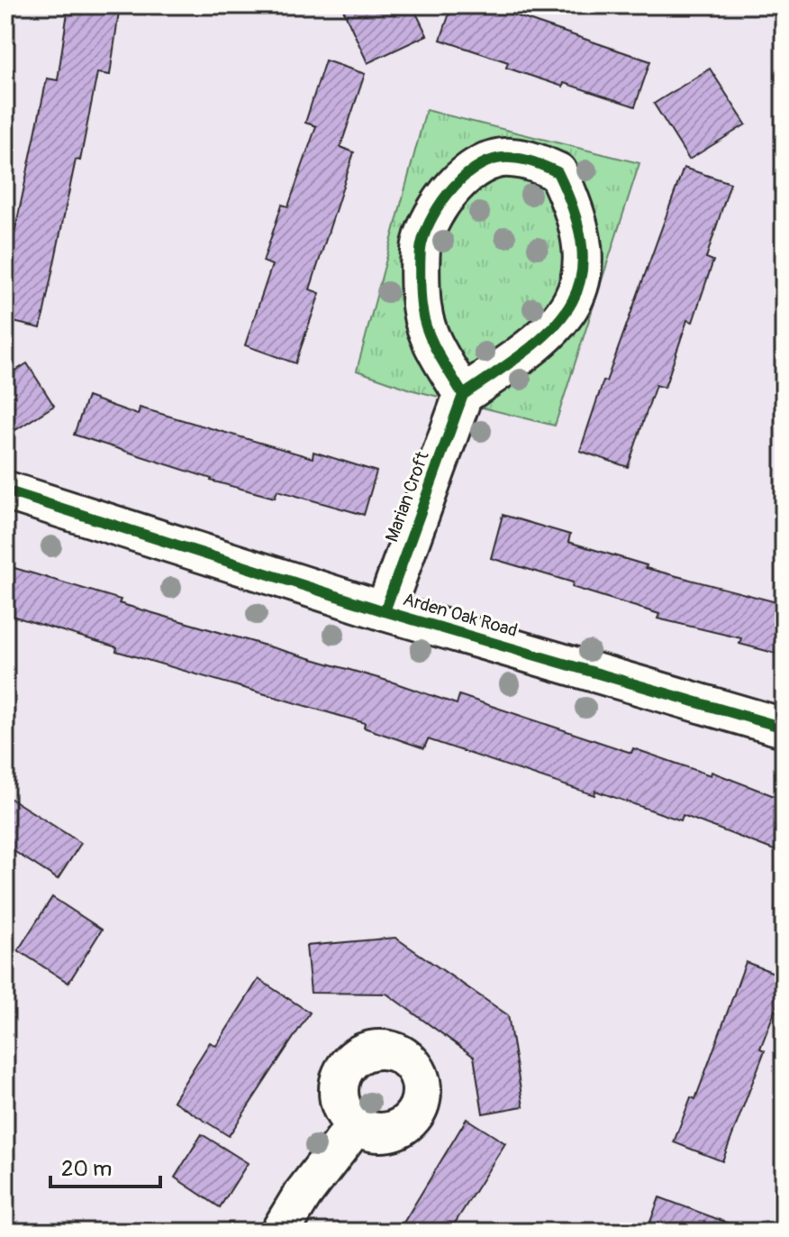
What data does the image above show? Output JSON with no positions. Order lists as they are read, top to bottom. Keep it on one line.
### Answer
{"streets":{"street":["Marian Croft","Arden Oak Road"]},"crossings":[["Marian Croft","Arden Oak Road"]],"scale_bar":"20 m"}
